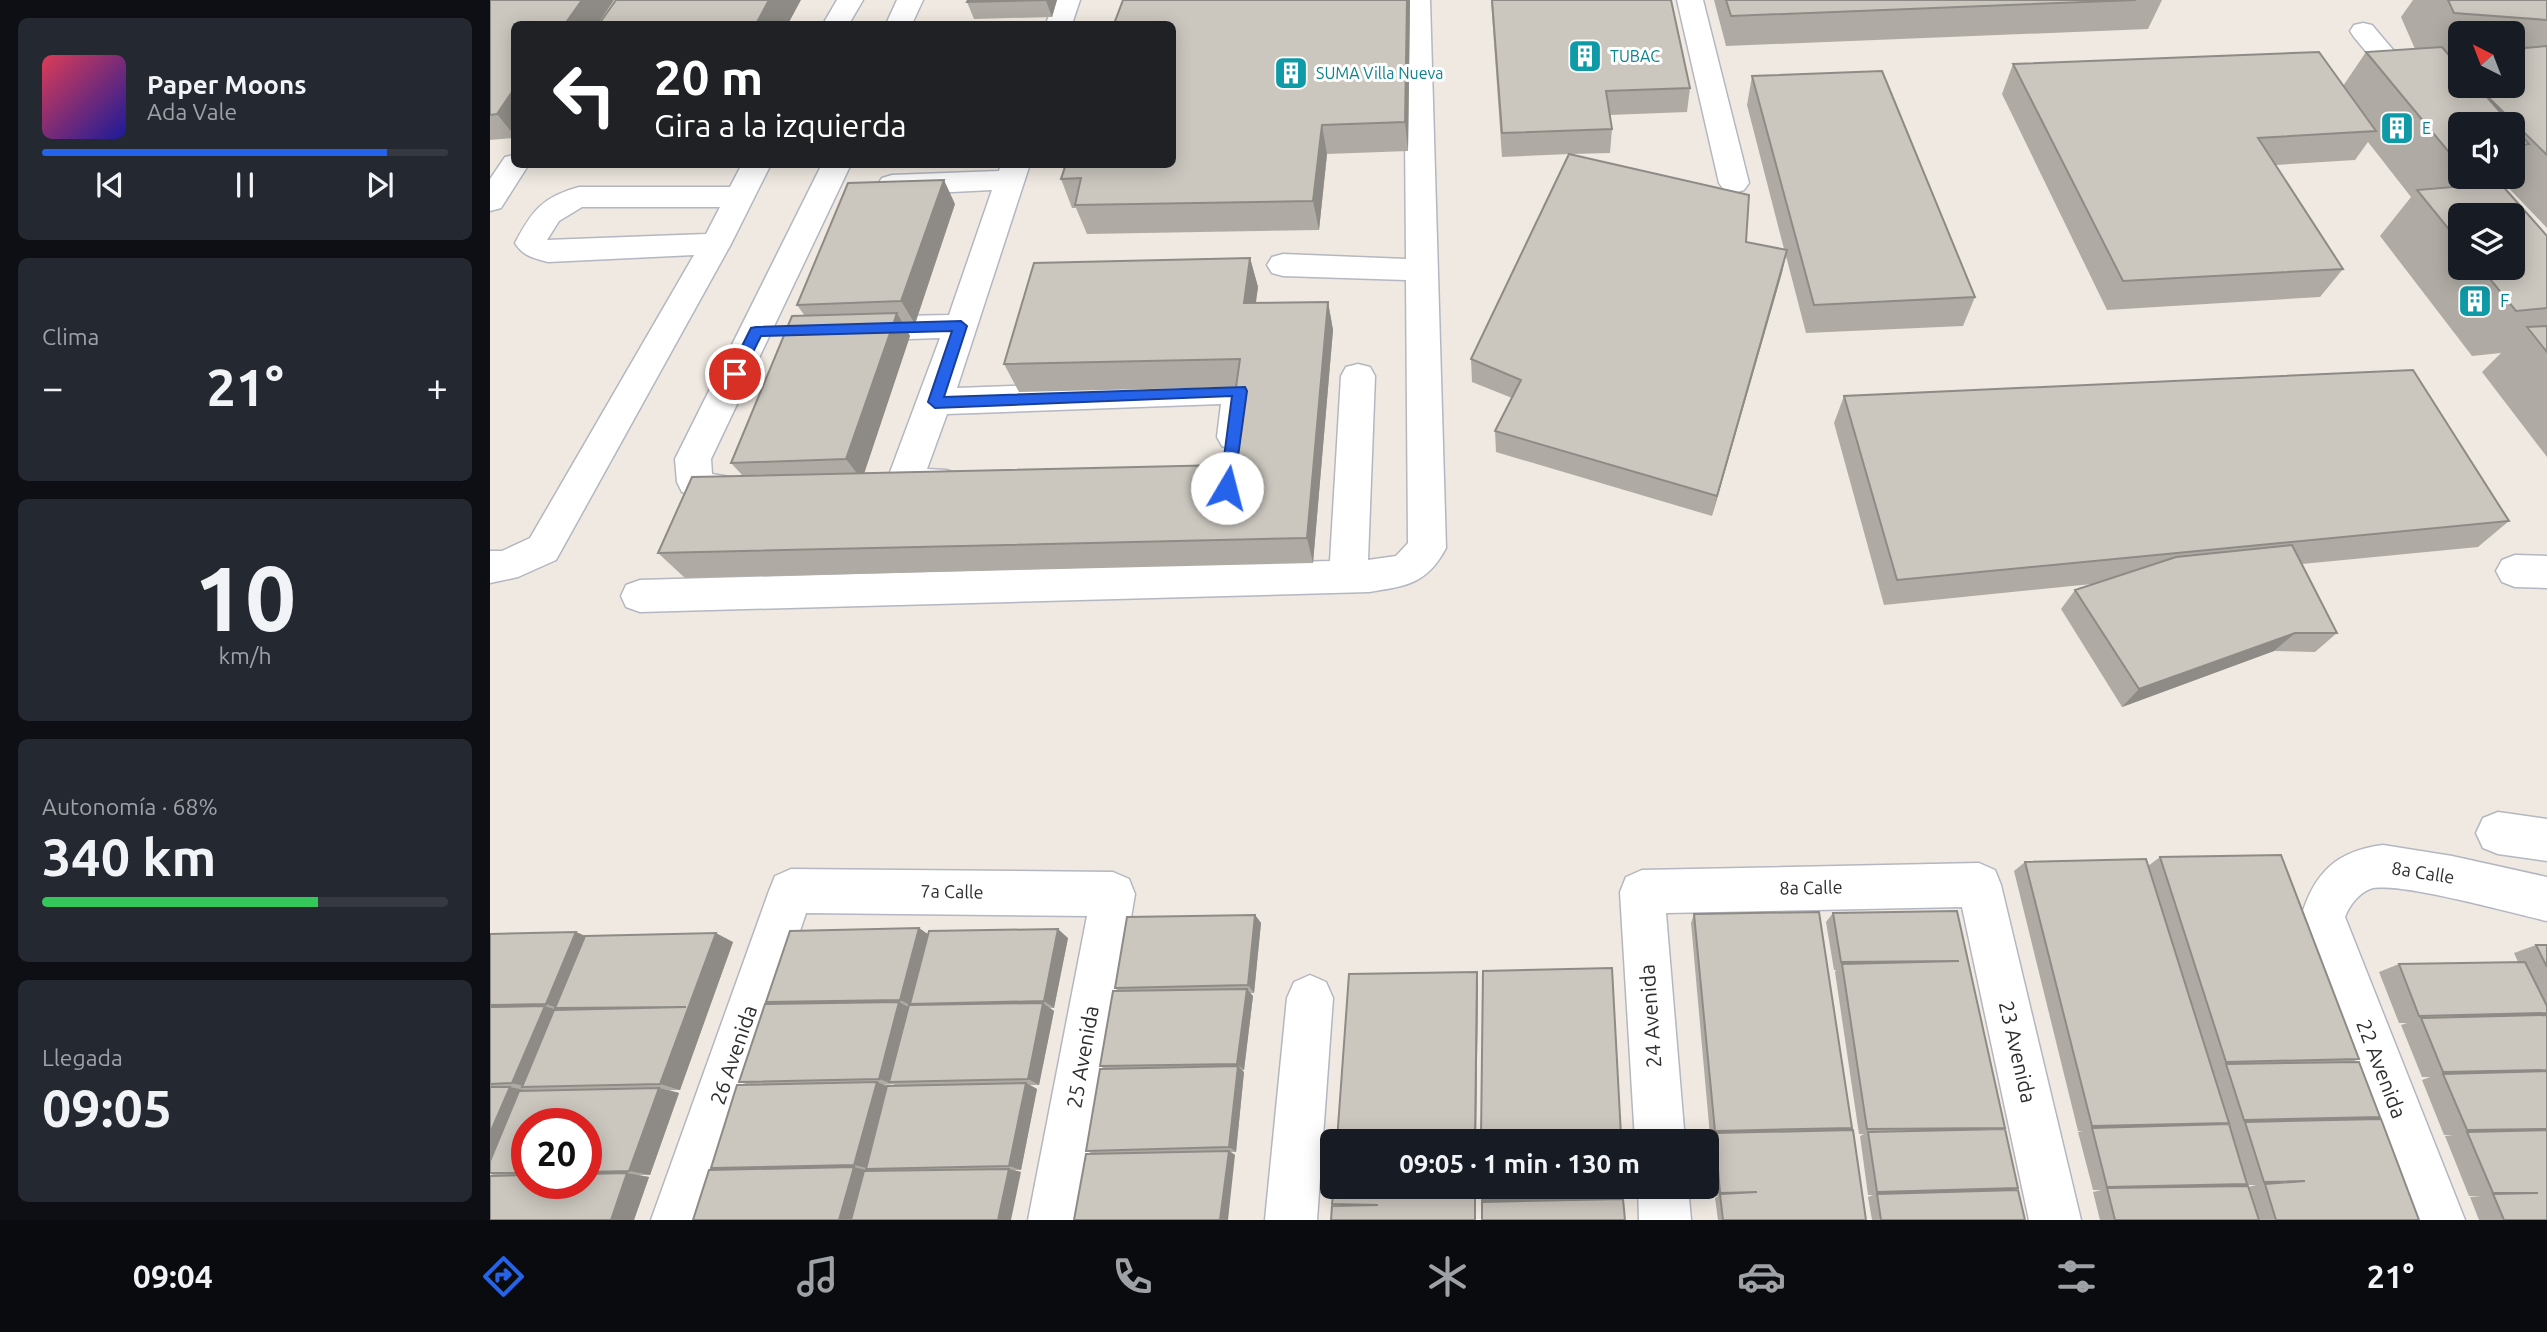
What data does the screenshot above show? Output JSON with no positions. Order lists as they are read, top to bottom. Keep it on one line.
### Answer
{"streets":{"street":["8a Calle","7a Calle","24 Avenida","23 Avenida","26 Avenida","25 Avenida","22 Avenida"]},"crossings":[["8a Calle","24 Avenida"],["8a Calle","23 Avenida"],["8a Calle","22 Avenida"],["7a Calle","26 Avenida"],["7a Calle","25 Avenida"]],"places":{"building":["TUBAC","SUMA Villa Nueva","E","F"]},"north":"top left","page":{"turn":["20 m","Gira a la izquierda"],"song":["Paper Moons","Ada Vale"],"tile":["Clima",["10","km/h"],["Autonomía · 68%","340 km"],["Llegada","09:05"]],"heat":["−","21°","+"],"limit":"20","trip":"09:05 · 1 min · 130 m","tabs":["09:04","21°"]}}
